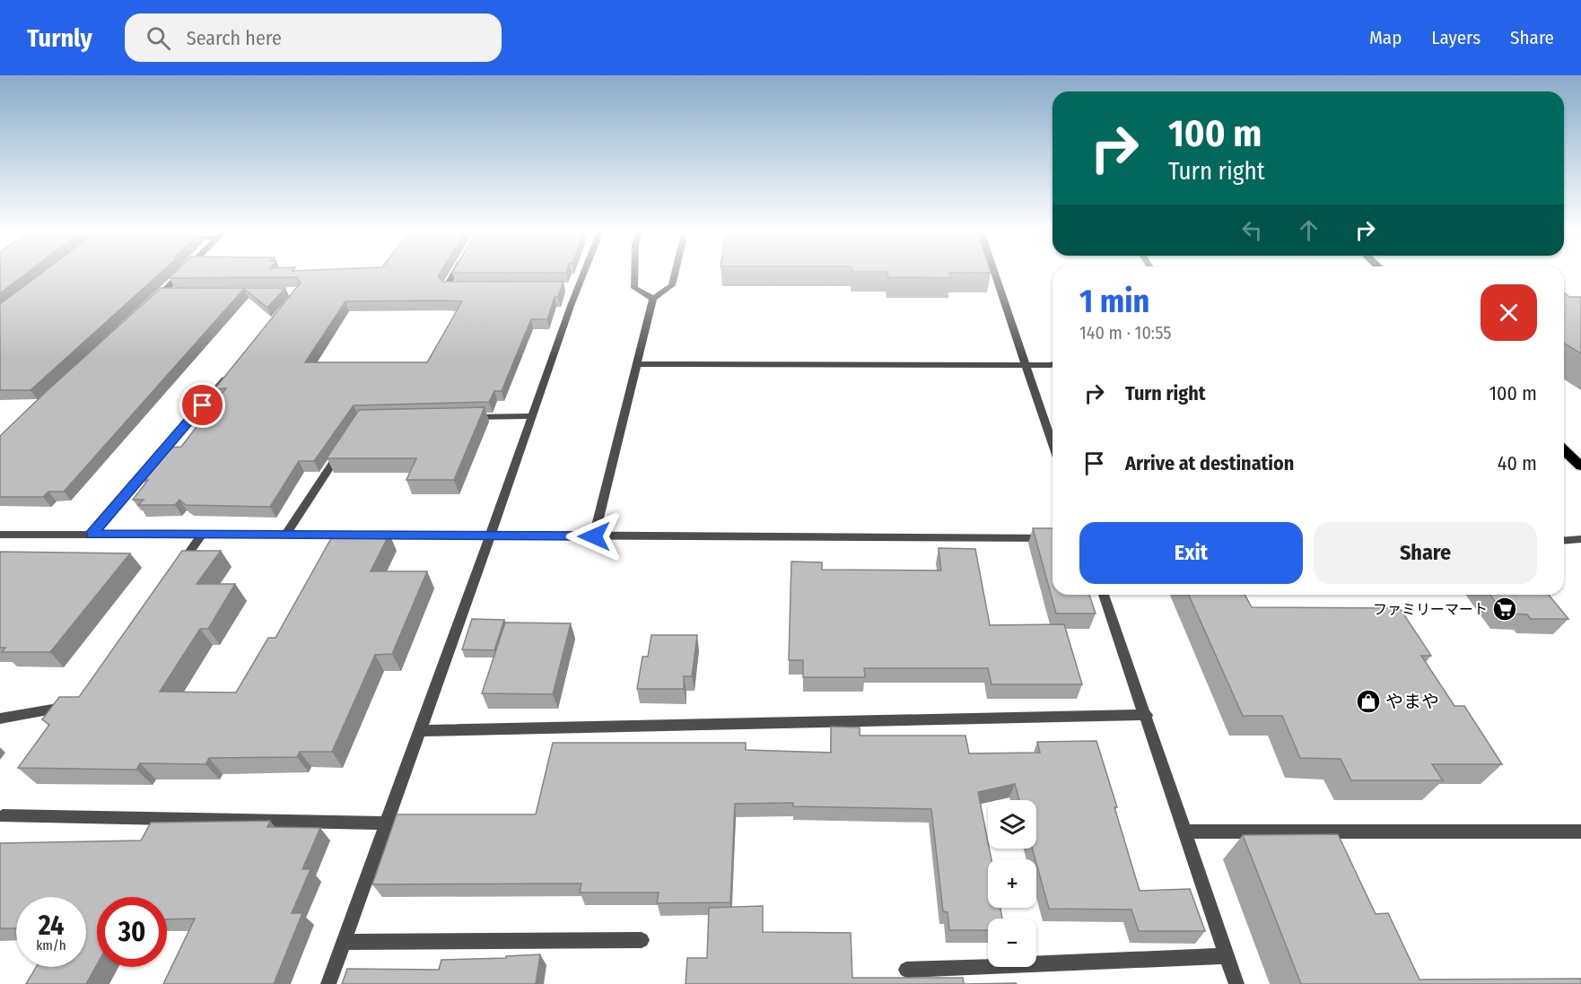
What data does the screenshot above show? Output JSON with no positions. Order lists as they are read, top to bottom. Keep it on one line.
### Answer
{"places":{"supermarket":["ファミリーマート"],"shop":["やまや"]},"page":{"header":"Turnly","search":"Search here","nav":["Map","Layers","Share"],"turn":["100 m","Turn right"],"heading":["1 min","140 m · 10:55"],"list":[{"name":"Turn right","value":"100 m"},{"name":"Arrive at destination","value":"40 m"}],"buttons":["Exit","Share"],"map_buttons":["+","−"],"speed":"24 km/h","limit":"30"}}
